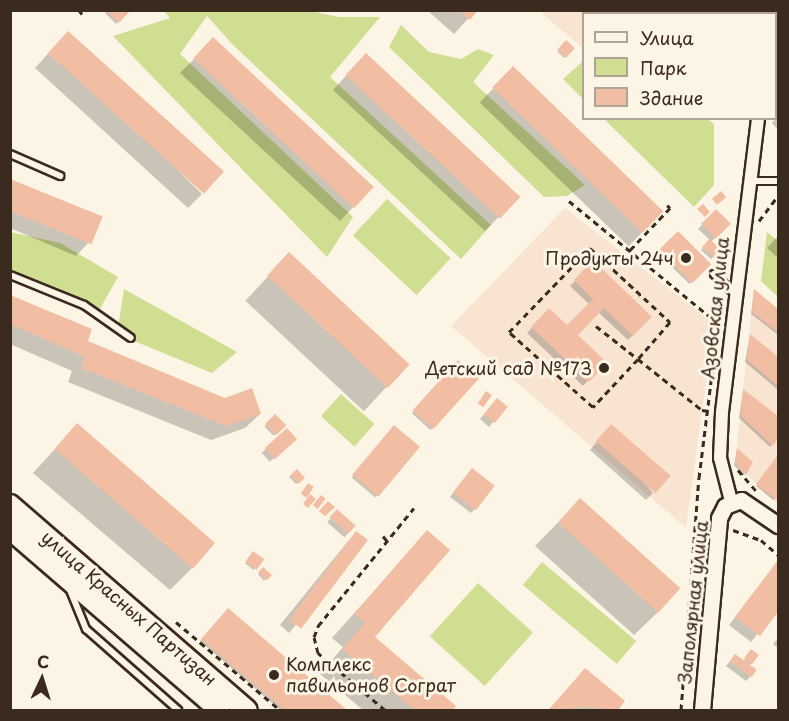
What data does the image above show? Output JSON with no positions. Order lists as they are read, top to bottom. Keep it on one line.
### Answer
{"streets":{"main road":["улица Красных Партизан"],"street":["Азовская улица","Заполярная улица"]},"crossings":[["Азовская улица","Заполярная улица"]],"places":["Продукты 24ч","Детский cад №173","Комплекс павильонов Сограт"],"legend":["Улица","Парк","Здание"],"north":"top"}
